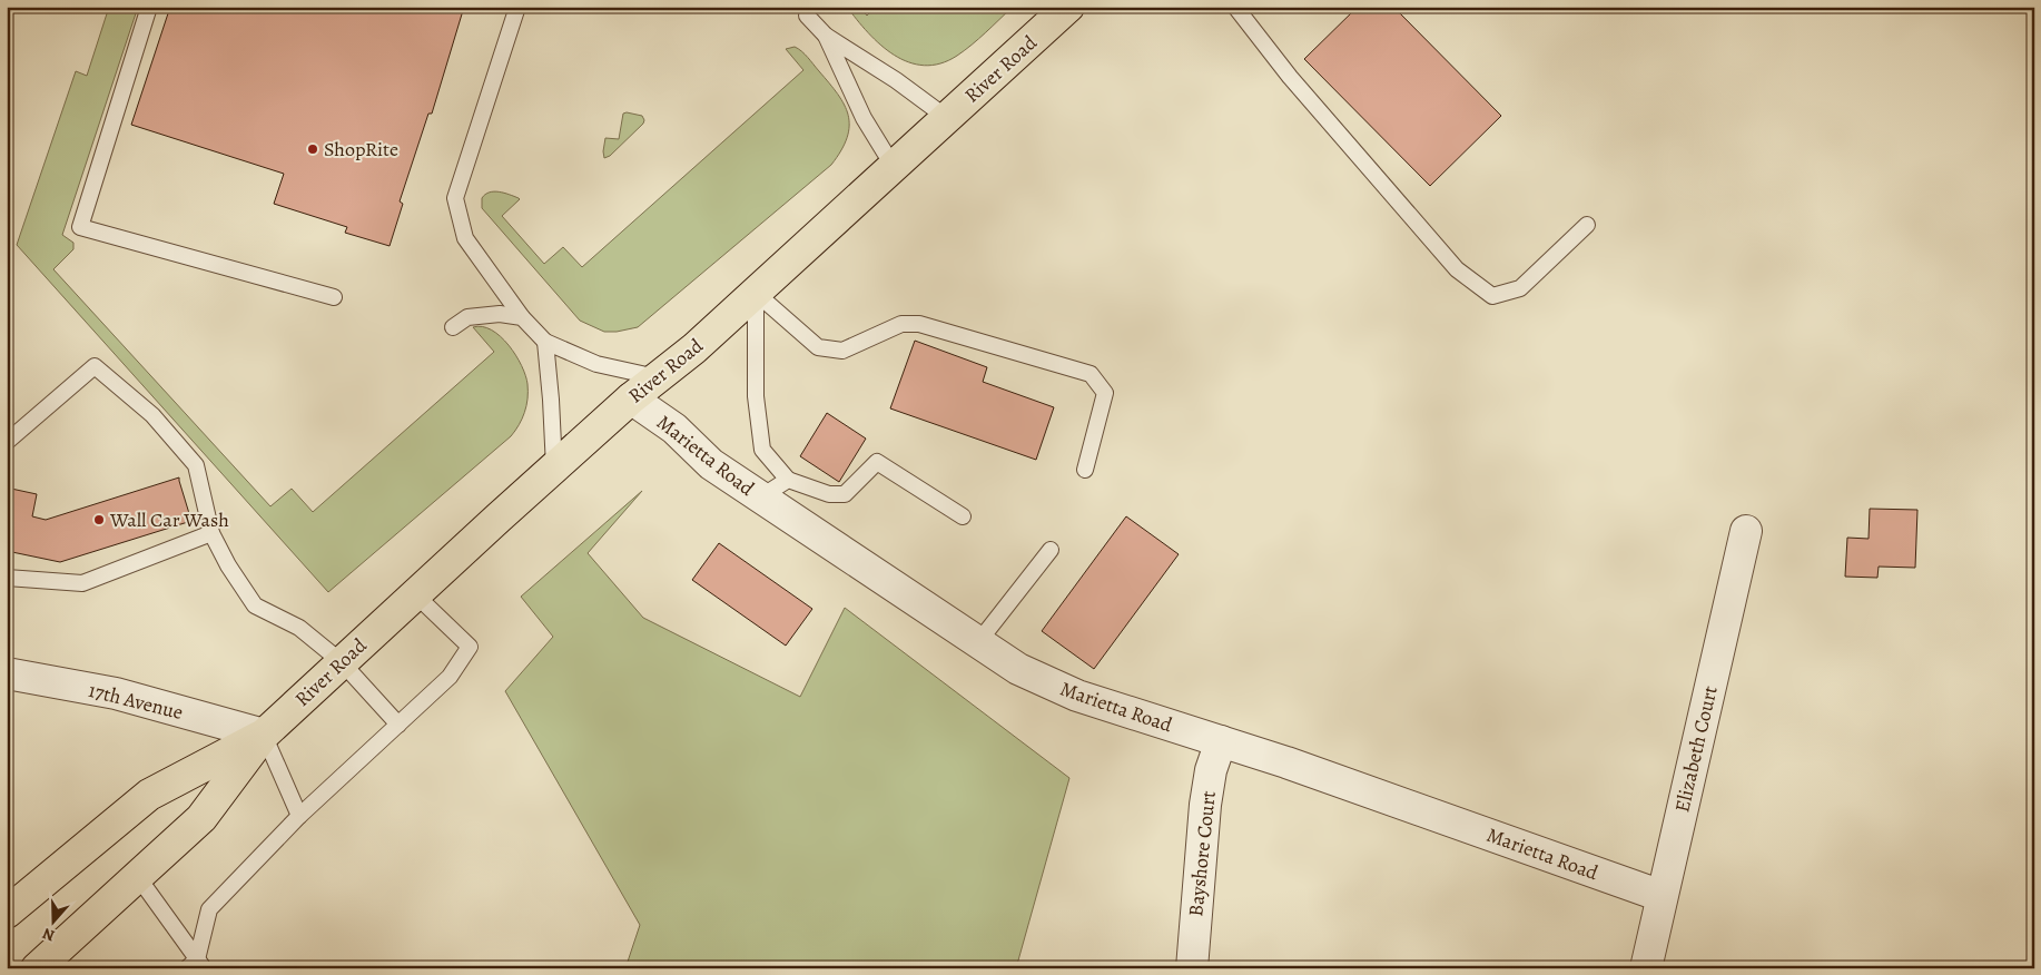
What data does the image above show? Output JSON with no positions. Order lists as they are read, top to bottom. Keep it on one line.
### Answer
{"streets":{"highway":["River Road"],"street":["Marietta Road","17th Avenue","Elizabeth Court","Bayshore Court"]},"crossings":[["River Road","Marietta Road"],["River Road","17th Avenue"],["Marietta Road","Elizabeth Court"],["Marietta Road","Bayshore Court"]],"places":["ShopRite","Wall Car Wash"],"north":"bottom"}
